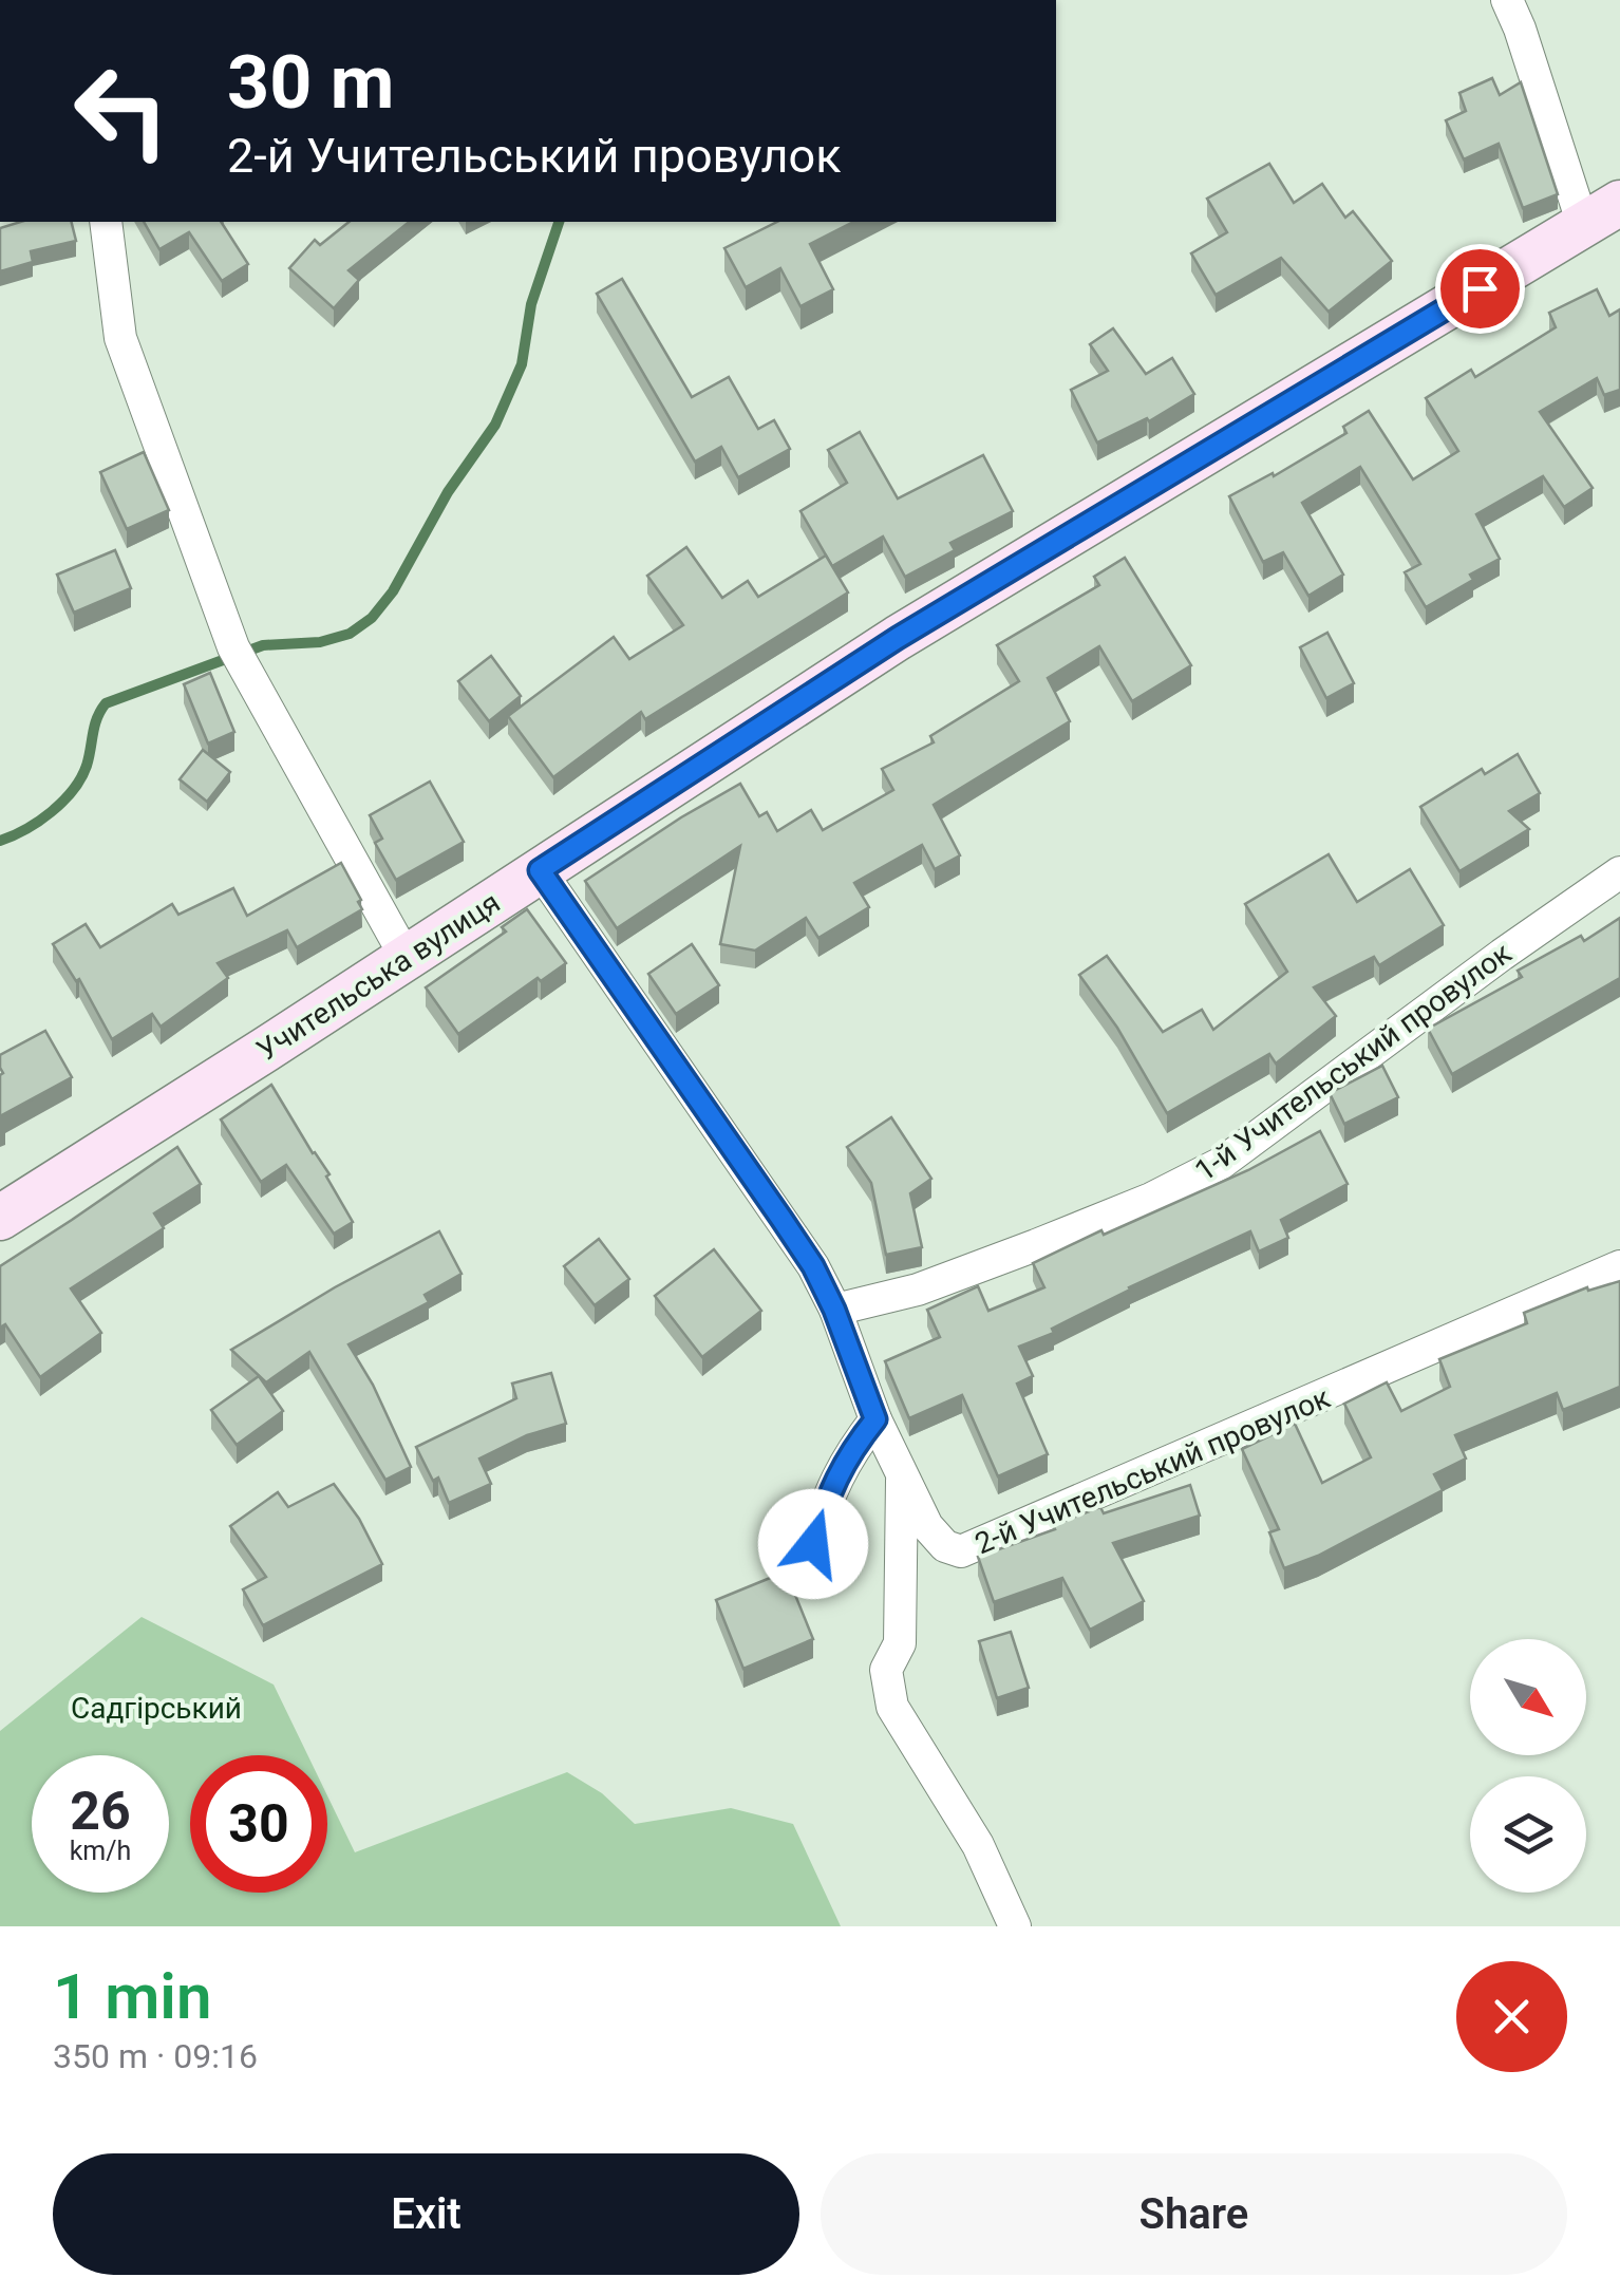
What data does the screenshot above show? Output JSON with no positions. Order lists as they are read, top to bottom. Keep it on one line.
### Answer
{"streets":{"main road":["Учительська вулиця"],"street":["1-й Учительський провулок","2-й Учительський провулок"]},"crossings":[["Учительська вулиця","2-й Учительський провулок"],["1-й Учительський провулок","2-й Учительський провулок"]],"parks":["Садгірський"],"north":"bottom right","page":{"turn":["30 m","2-й Учительський провулок"],"speed":"26 km/h","limit":"30","heading":["1 min","350 m · 09:16"],"buttons":["Exit","Share"]}}
